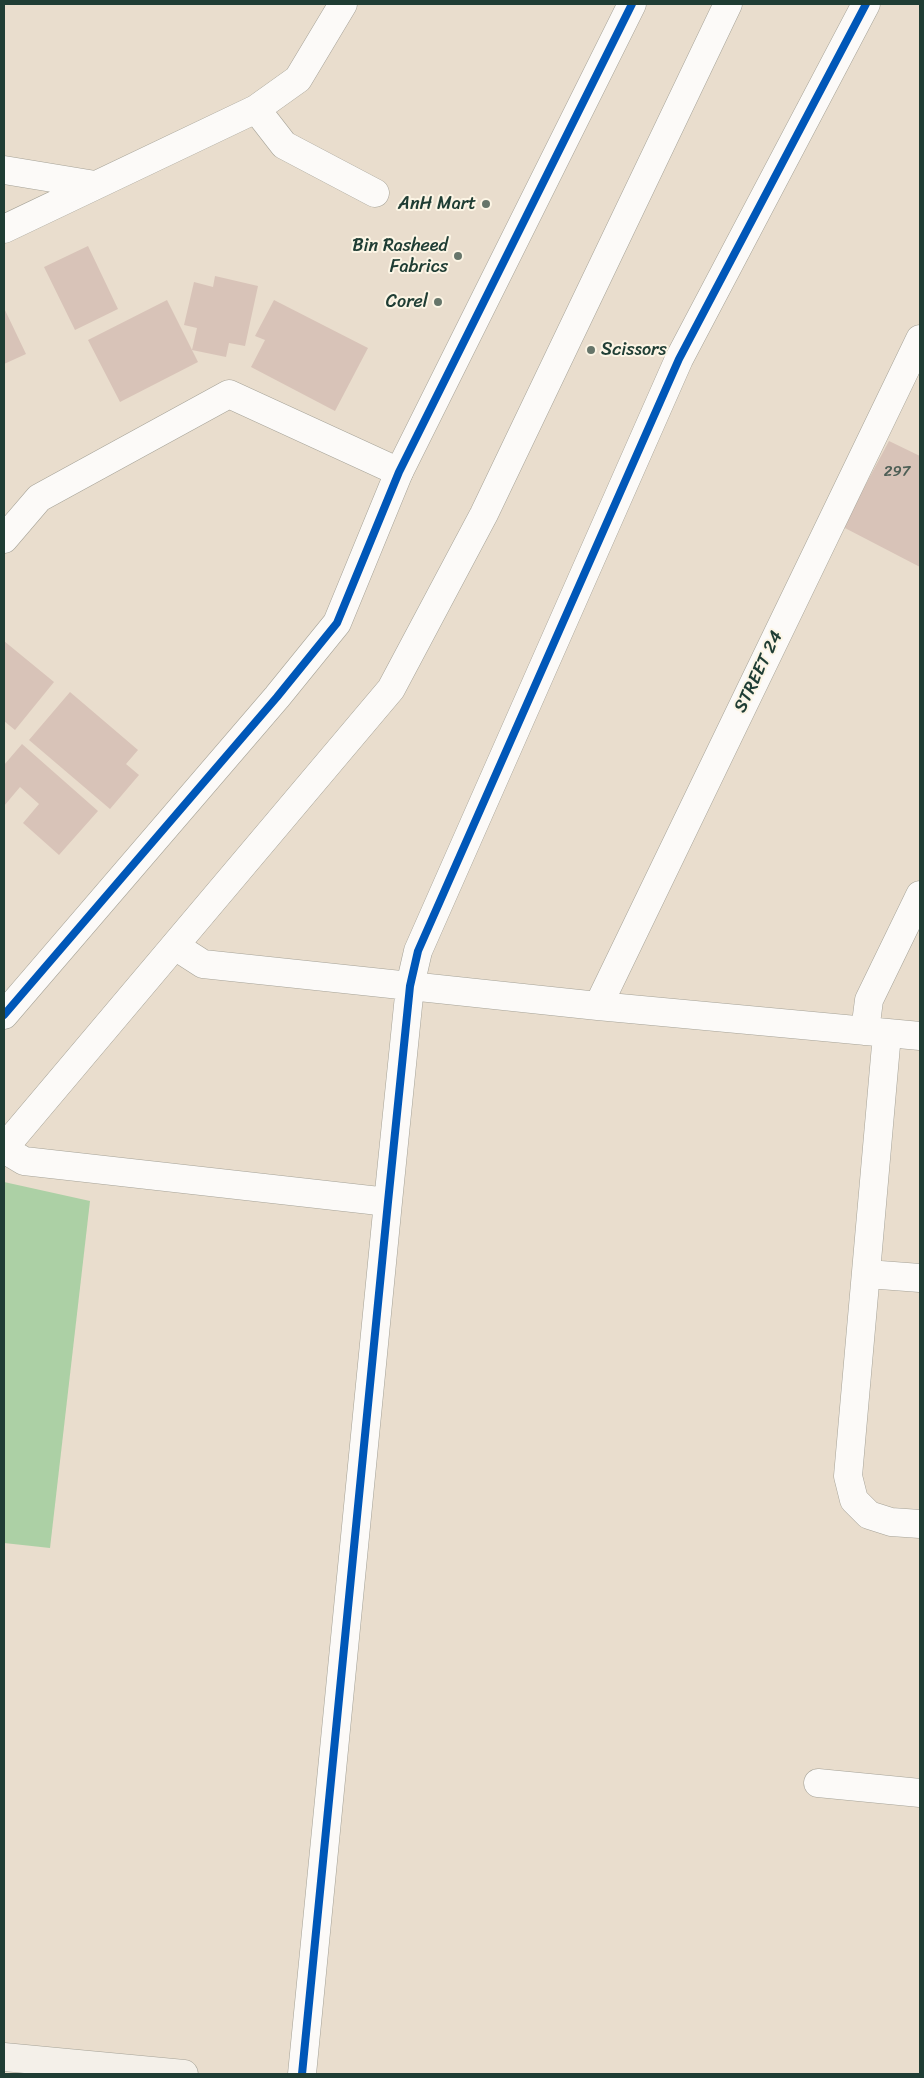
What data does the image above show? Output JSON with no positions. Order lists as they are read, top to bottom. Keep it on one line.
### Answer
{"streets":{"street":["STREET 24"]},"places":["AnH Mart","Bin Rasheed Fabrics","Corel","Scissors"],"house_numbers":["297"]}
